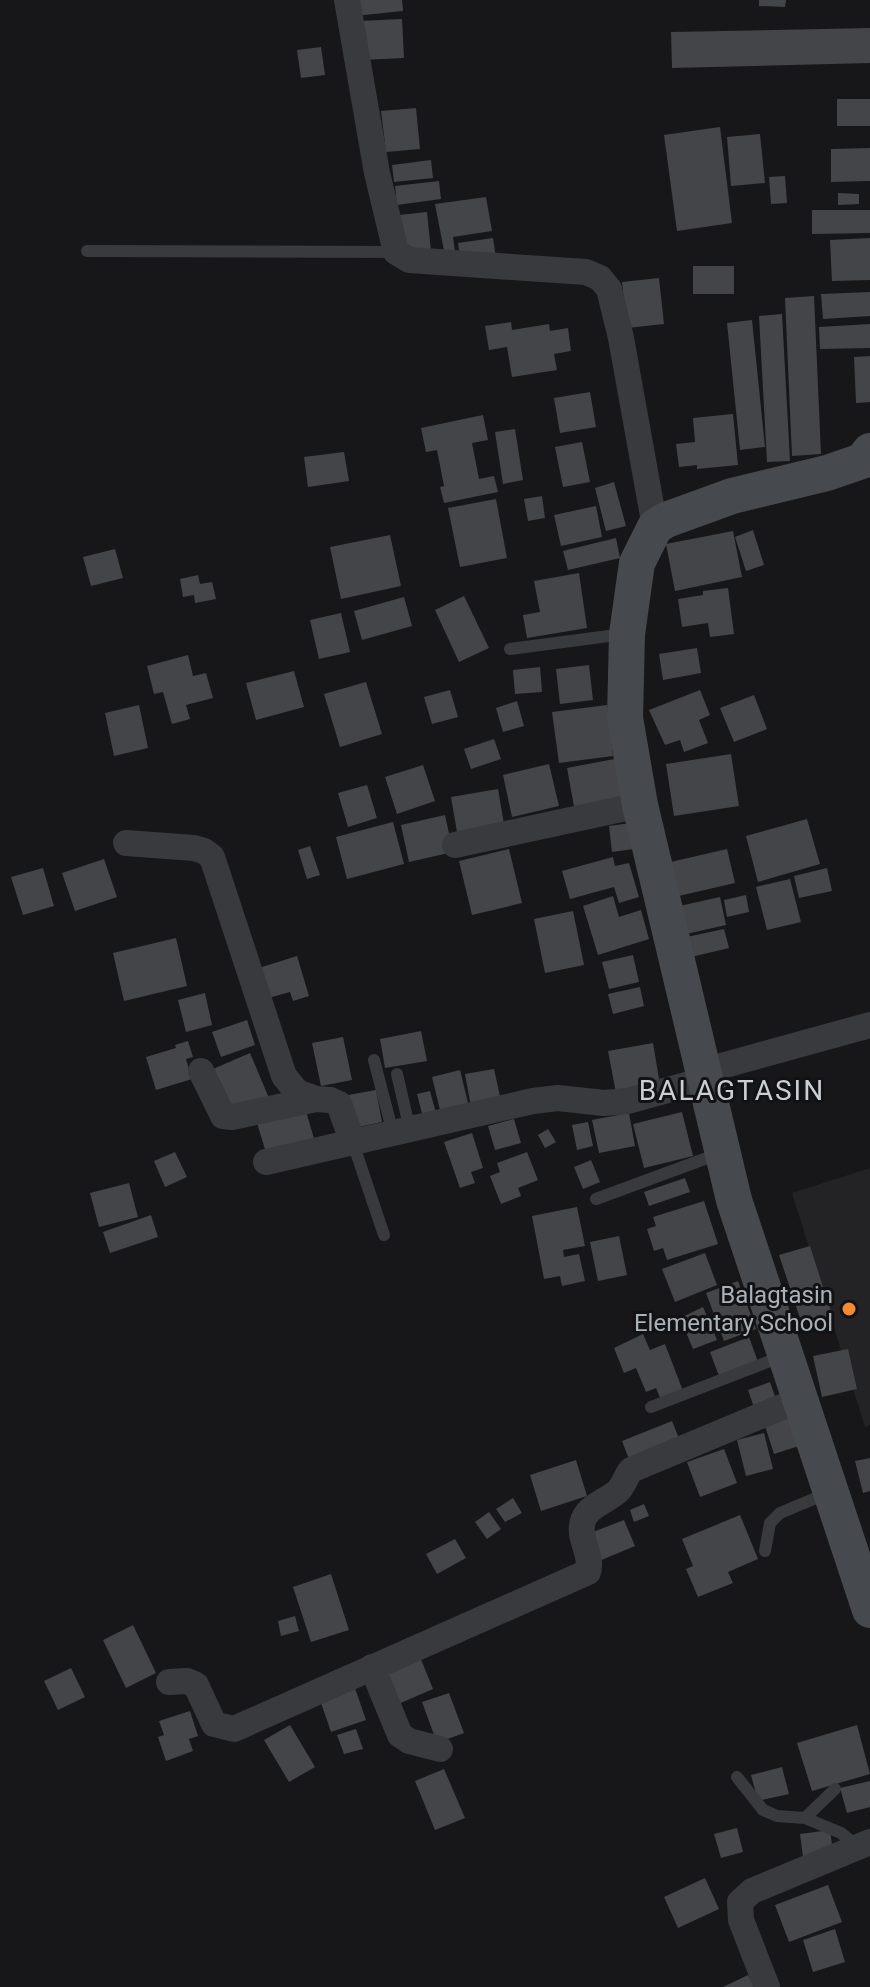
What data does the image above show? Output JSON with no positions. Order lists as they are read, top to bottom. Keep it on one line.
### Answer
{"districts":["BALAGTASIN"],"places":["Balagtasin Elementary School"]}
